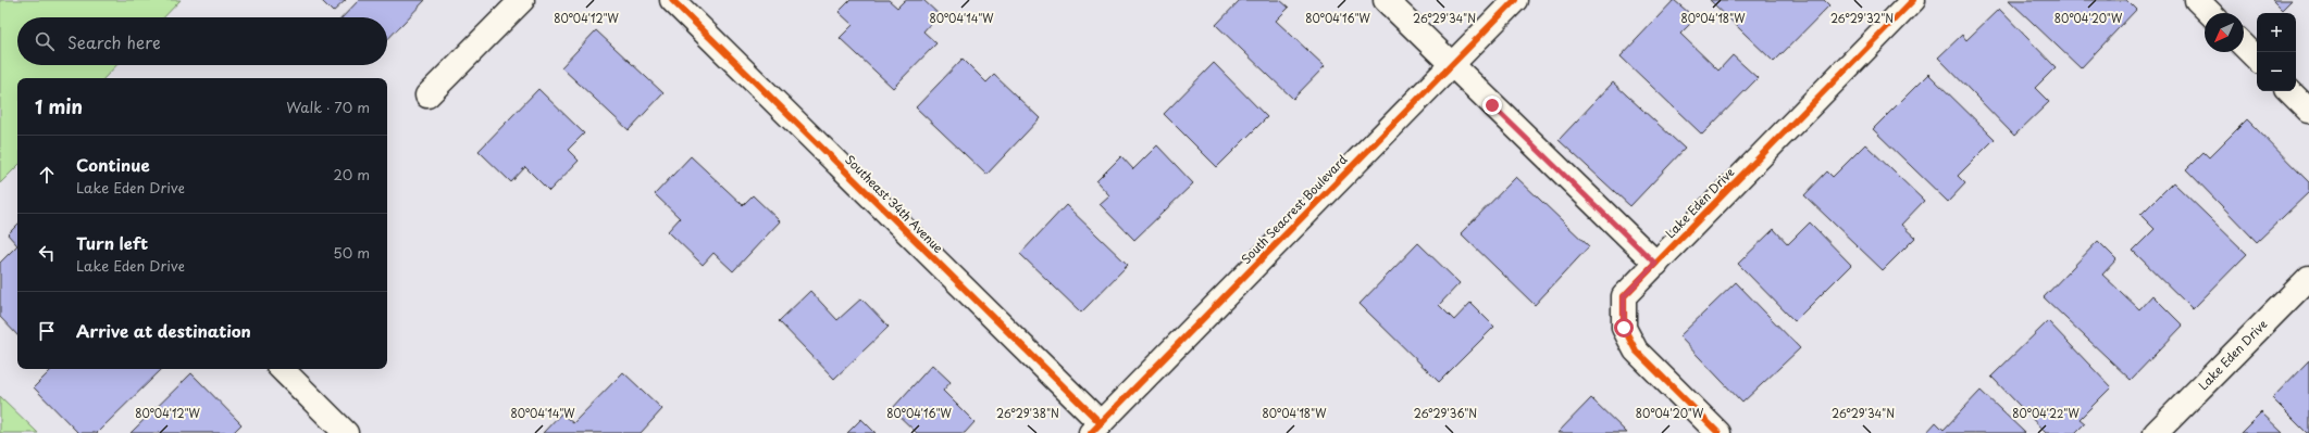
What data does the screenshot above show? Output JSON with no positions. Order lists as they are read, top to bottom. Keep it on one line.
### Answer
{"streets":{"street":["Lake Eden Drive","Southeast 34th Avenue","South Seacrest Boulevard"]},"crossings":[["Southeast 34th Avenue","South Seacrest Boulevard"]],"north":"bottom left","page":{"map_buttons":["+","−"],"search":"Search here","heading":["1 min","Walk · 70 m"],"list":[["Continue","Lake Eden Drive","20 m"],["Turn left","Lake Eden Drive","50 m"],"Arrive at destination"]},"coordinates":["80°04'12\"W","80°04'14\"W","80°04'16\"W","26°29'34\"N","80°04'18\"W","26°29'32\"N","80°04'20\"W","26°29'38\"N","26°29'36\"N","80°04'22\"W"]}
